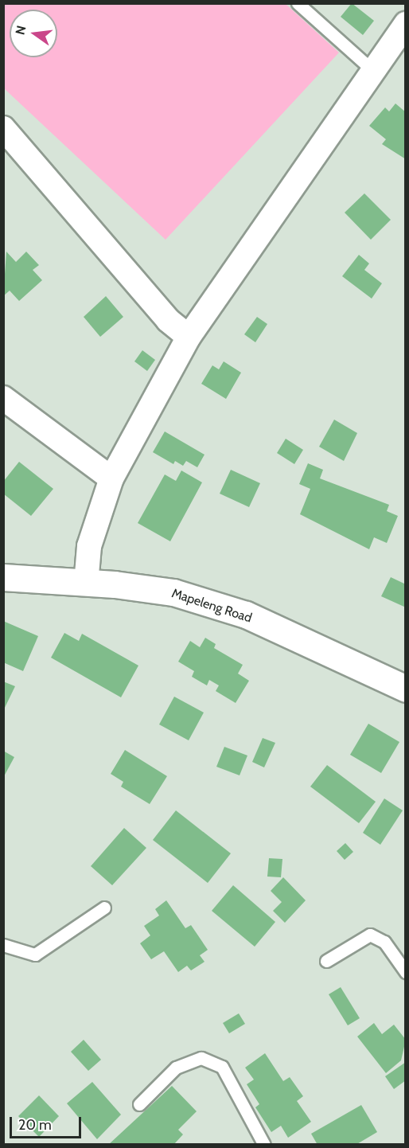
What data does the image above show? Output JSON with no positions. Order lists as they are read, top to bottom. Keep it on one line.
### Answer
{"streets":{"street":["Mapeleng Road"]},"scale_bar":"20 m","north":"left"}
